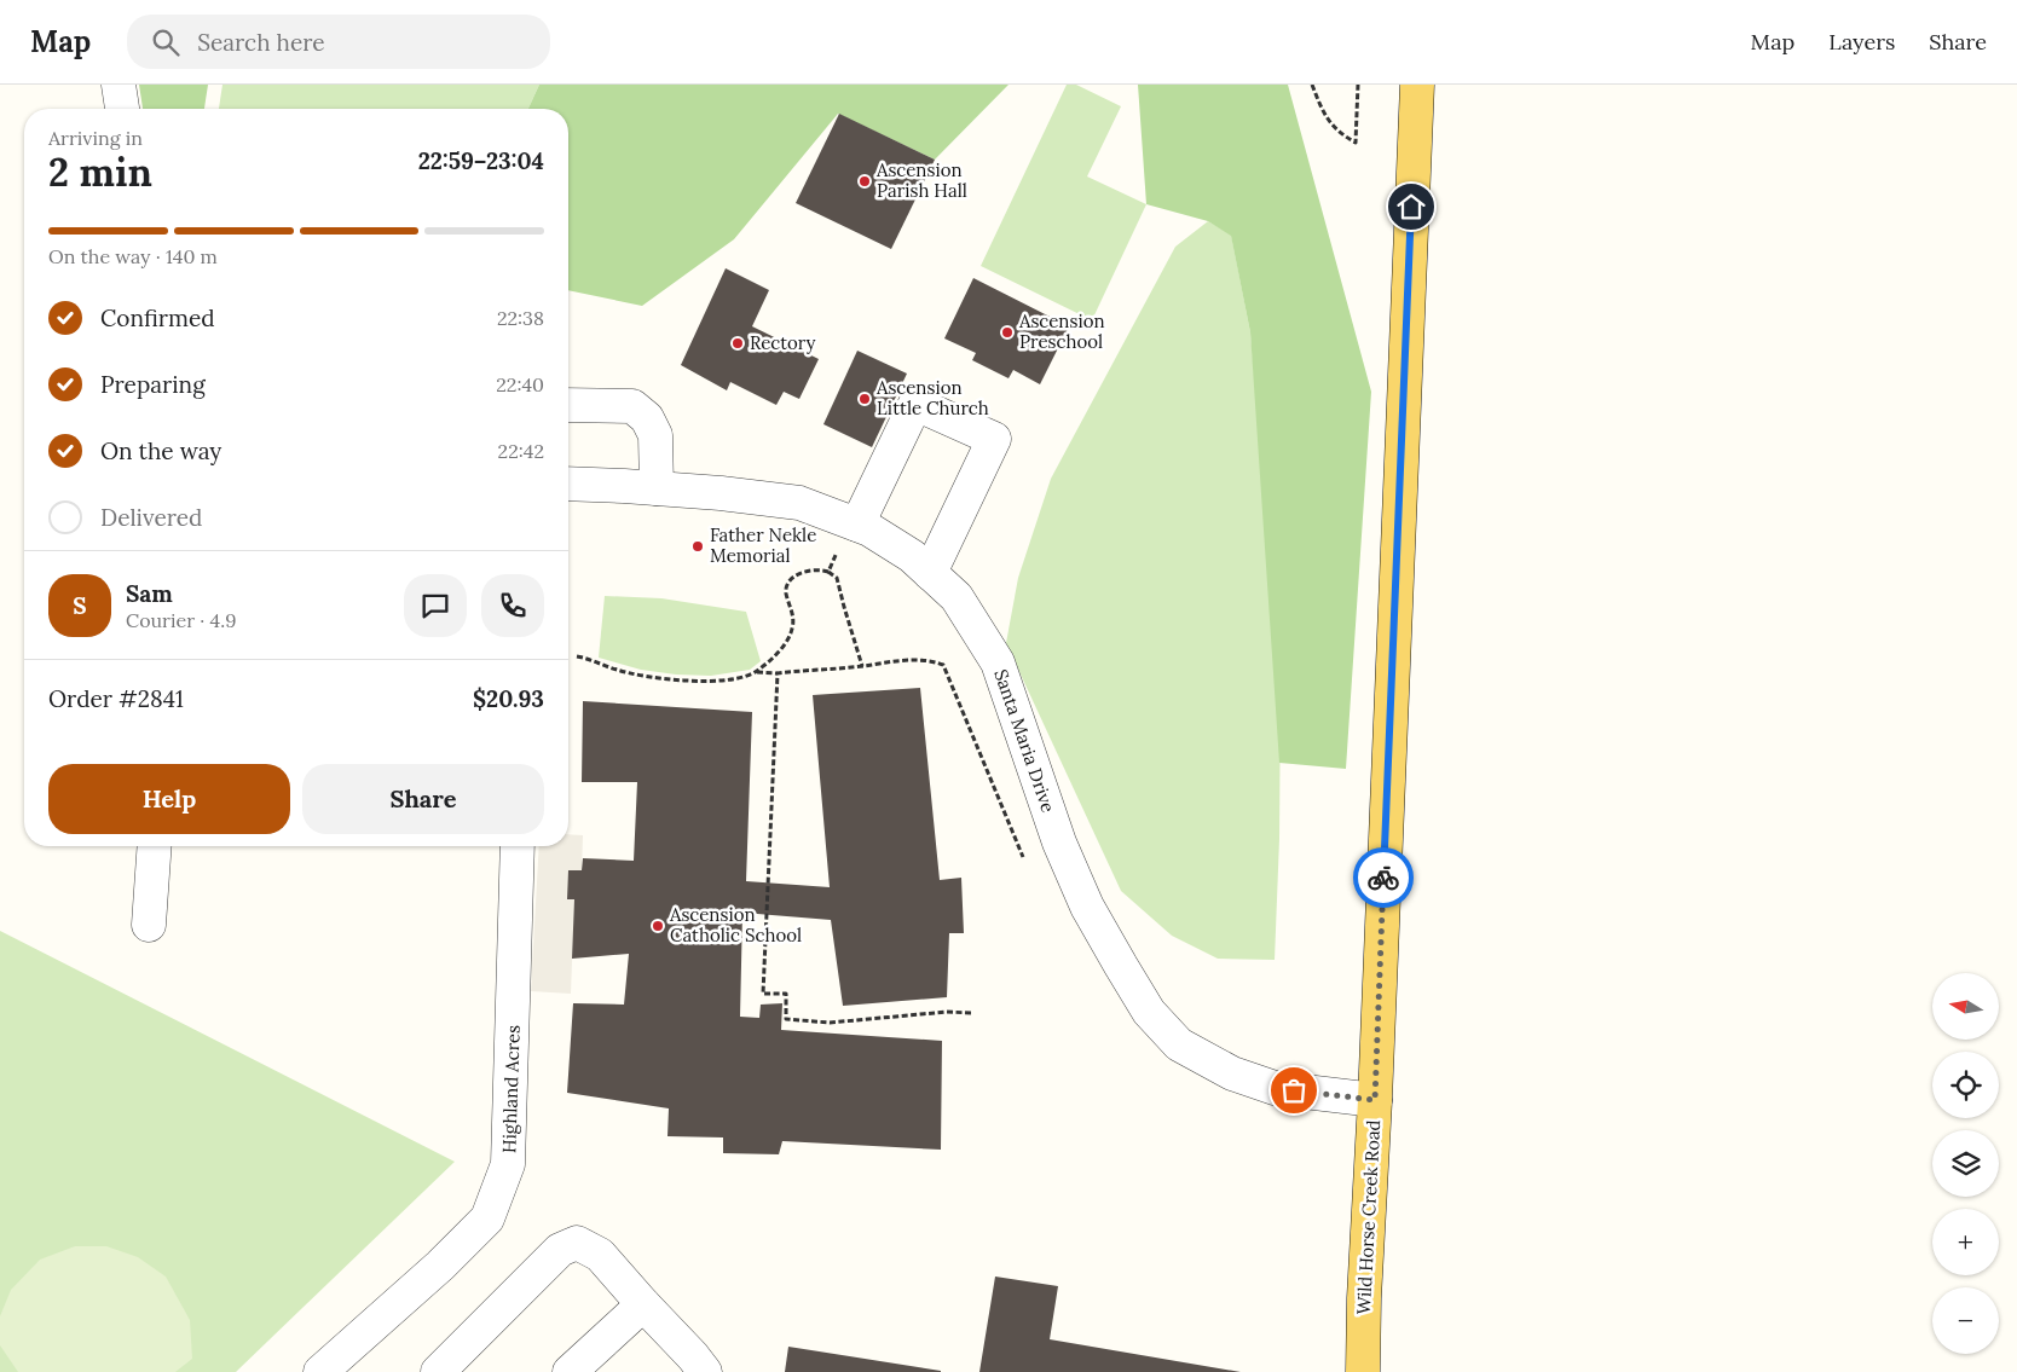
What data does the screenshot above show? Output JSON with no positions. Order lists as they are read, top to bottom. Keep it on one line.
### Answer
{"streets":{"main road":["Wild Horse Creek Road"],"street":["Santa Maria Drive","Highland Acres"]},"crossings":[["Santa Maria Drive","Wild Horse Creek Road"]],"places":["Ascension Parish Hall","Ascension Preschool","Rectory","Ascension Little Church","Father Nekle Memorial","Ascension Catholic School"],"north":"left","page":{"header":"Map","search":"Search here","nav":["Map","Layers","Share"],"heading":["2 min","Arriving in","22:59–23:04"],"panel":["Sam","Courier · 4.9","Order #2841","$20.93"],"bar":"On the way · 140 m","list":[["Confirmed","22:38"],["Preparing","22:40"],["On the way","22:42"],"Delivered"],"round":"S","buttons":["Help","Share"],"map_buttons":["+","−"]}}
